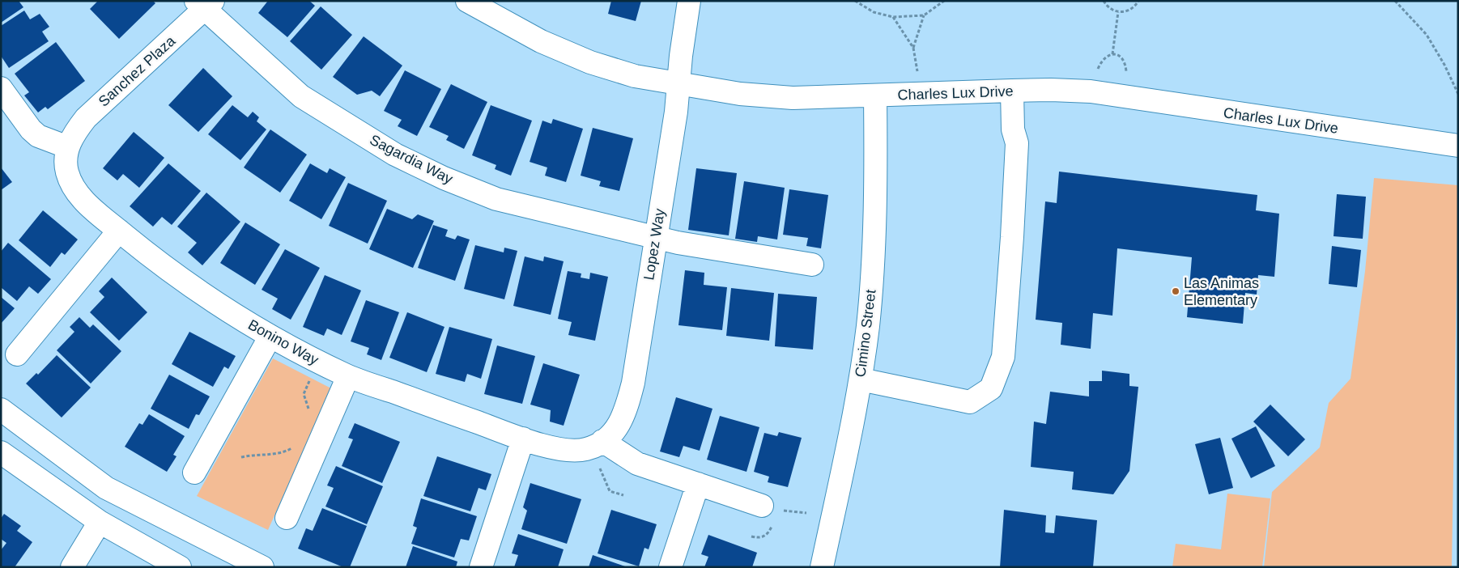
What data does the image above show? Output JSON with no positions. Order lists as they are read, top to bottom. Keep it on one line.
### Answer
{"streets":{"street":["Sanchez Plaza","Charles Lux Drive","Sagardia Way","Lopez Way","Cimino Street","Bonino Way"]},"crossings":[["Sanchez Plaza","Sagardia Way"],["Sanchez Plaza","Bonino Way"],["Charles Lux Drive","Lopez Way"],["Charles Lux Drive","Cimino Street"],["Sagardia Way","Lopez Way"],["Lopez Way","Bonino Way"]],"places":["Las Animas Elementary"]}
